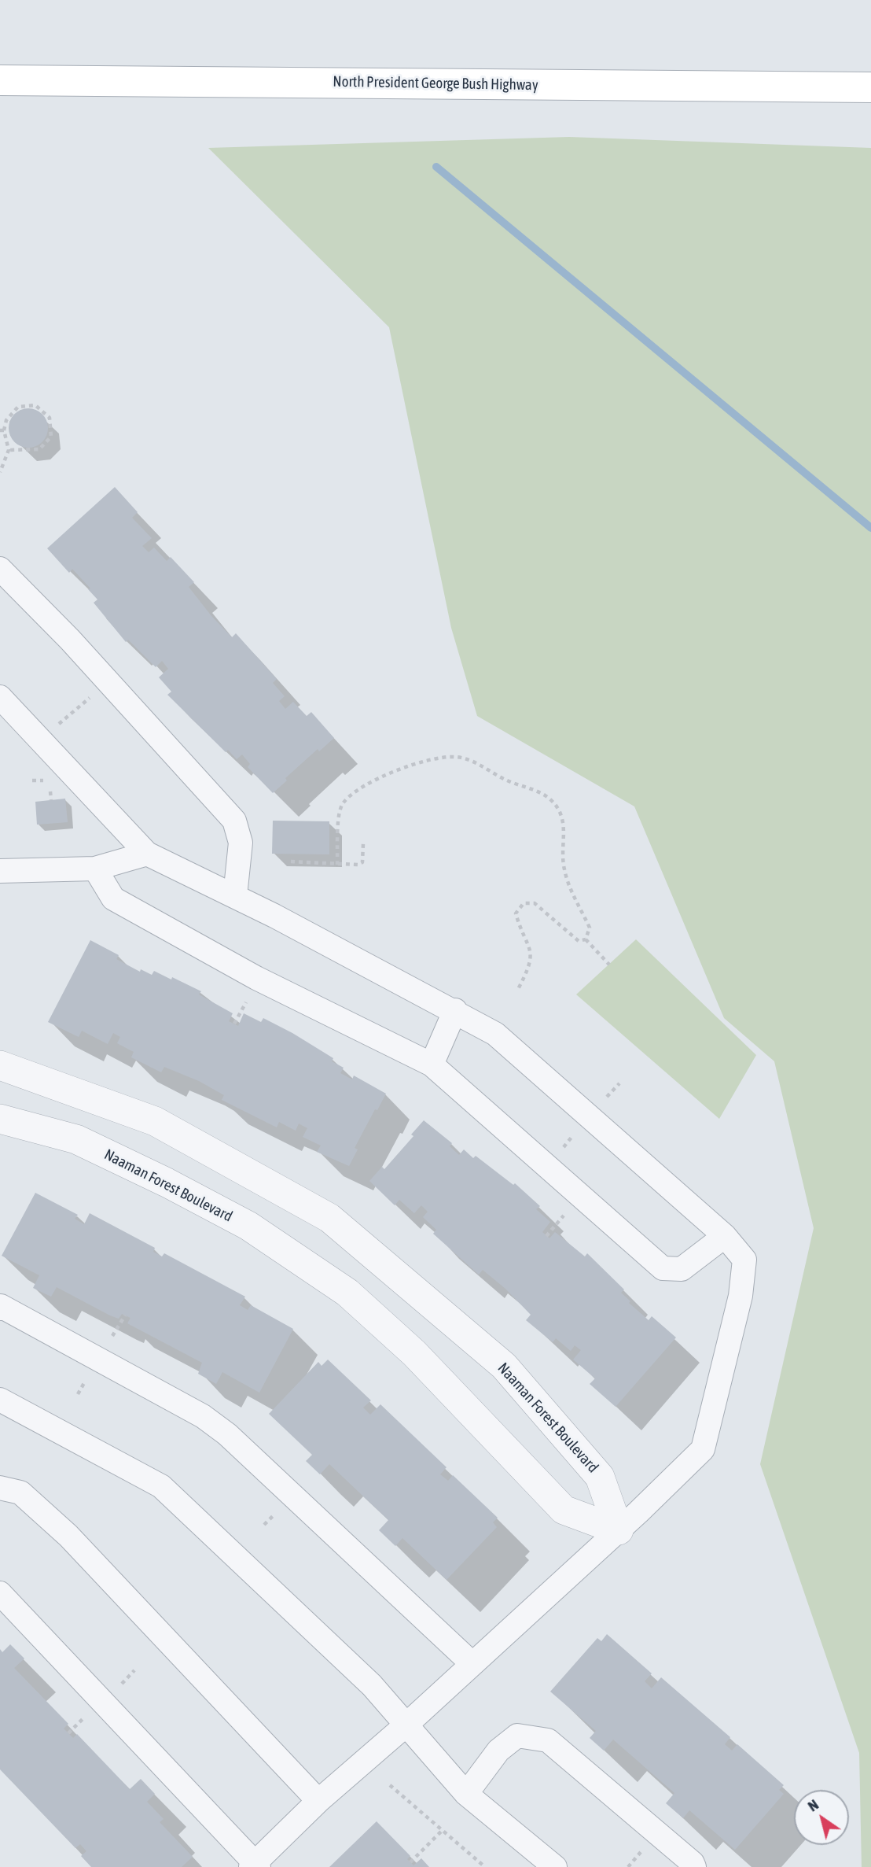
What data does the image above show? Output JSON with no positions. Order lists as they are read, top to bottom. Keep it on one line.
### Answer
{"streets":{"main road":["North President George Bush Highway"],"street":["Naaman Forest Boulevard"]},"north":"top left"}
